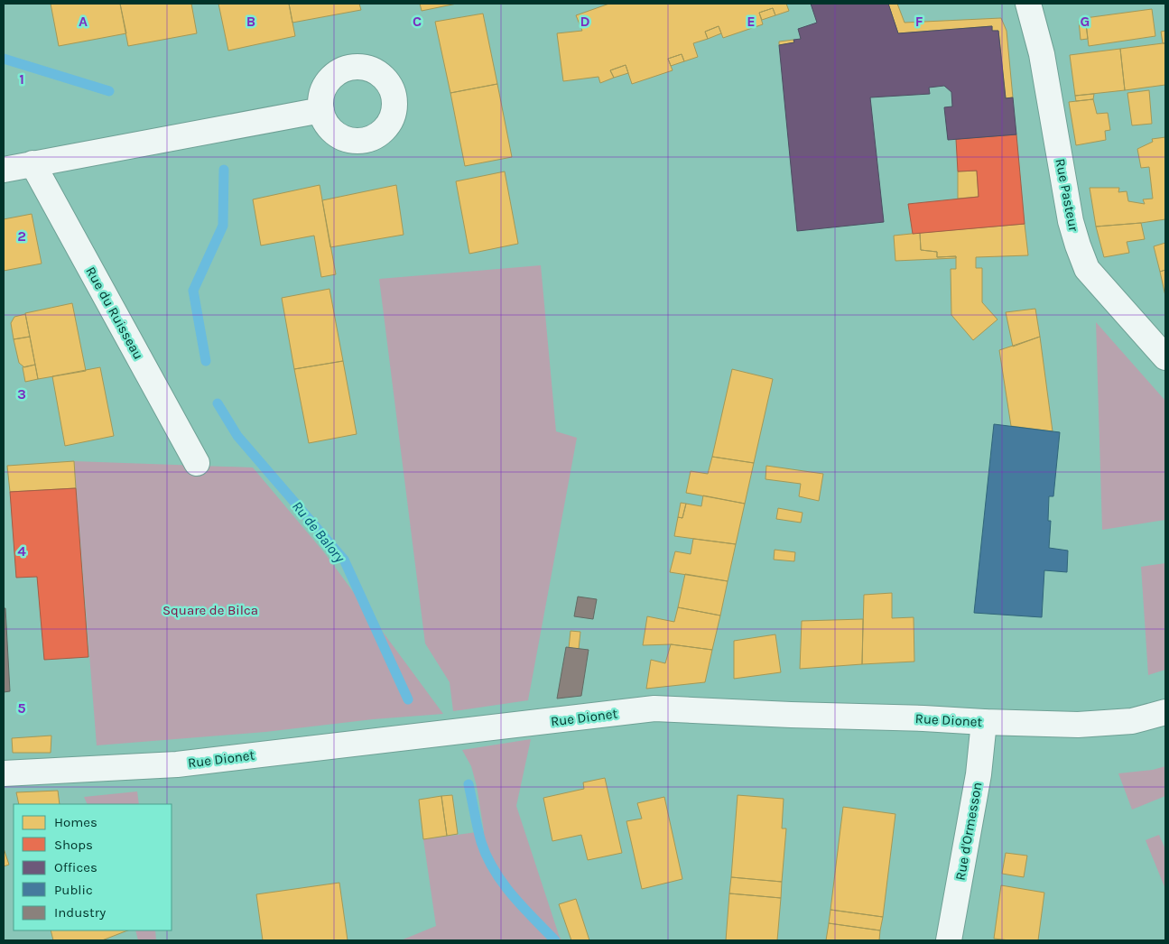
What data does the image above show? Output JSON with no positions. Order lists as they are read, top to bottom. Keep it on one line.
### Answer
{"streets":{"street":["Rue Pasteur","Rue du Ruisseau","Rue Dionet","Rue d'Ormesson"]},"crossings":[["Rue Dionet","Rue d'Ormesson"]],"water":["Ru de Balory"],"parks":["Square de Bilca"],"legend":["Homes","Shops","Offices","Public","Industry"],"grid":{"columns":["A","B","C","D","E","F","G"],"rows":["1","2","3","4","5"]}}
